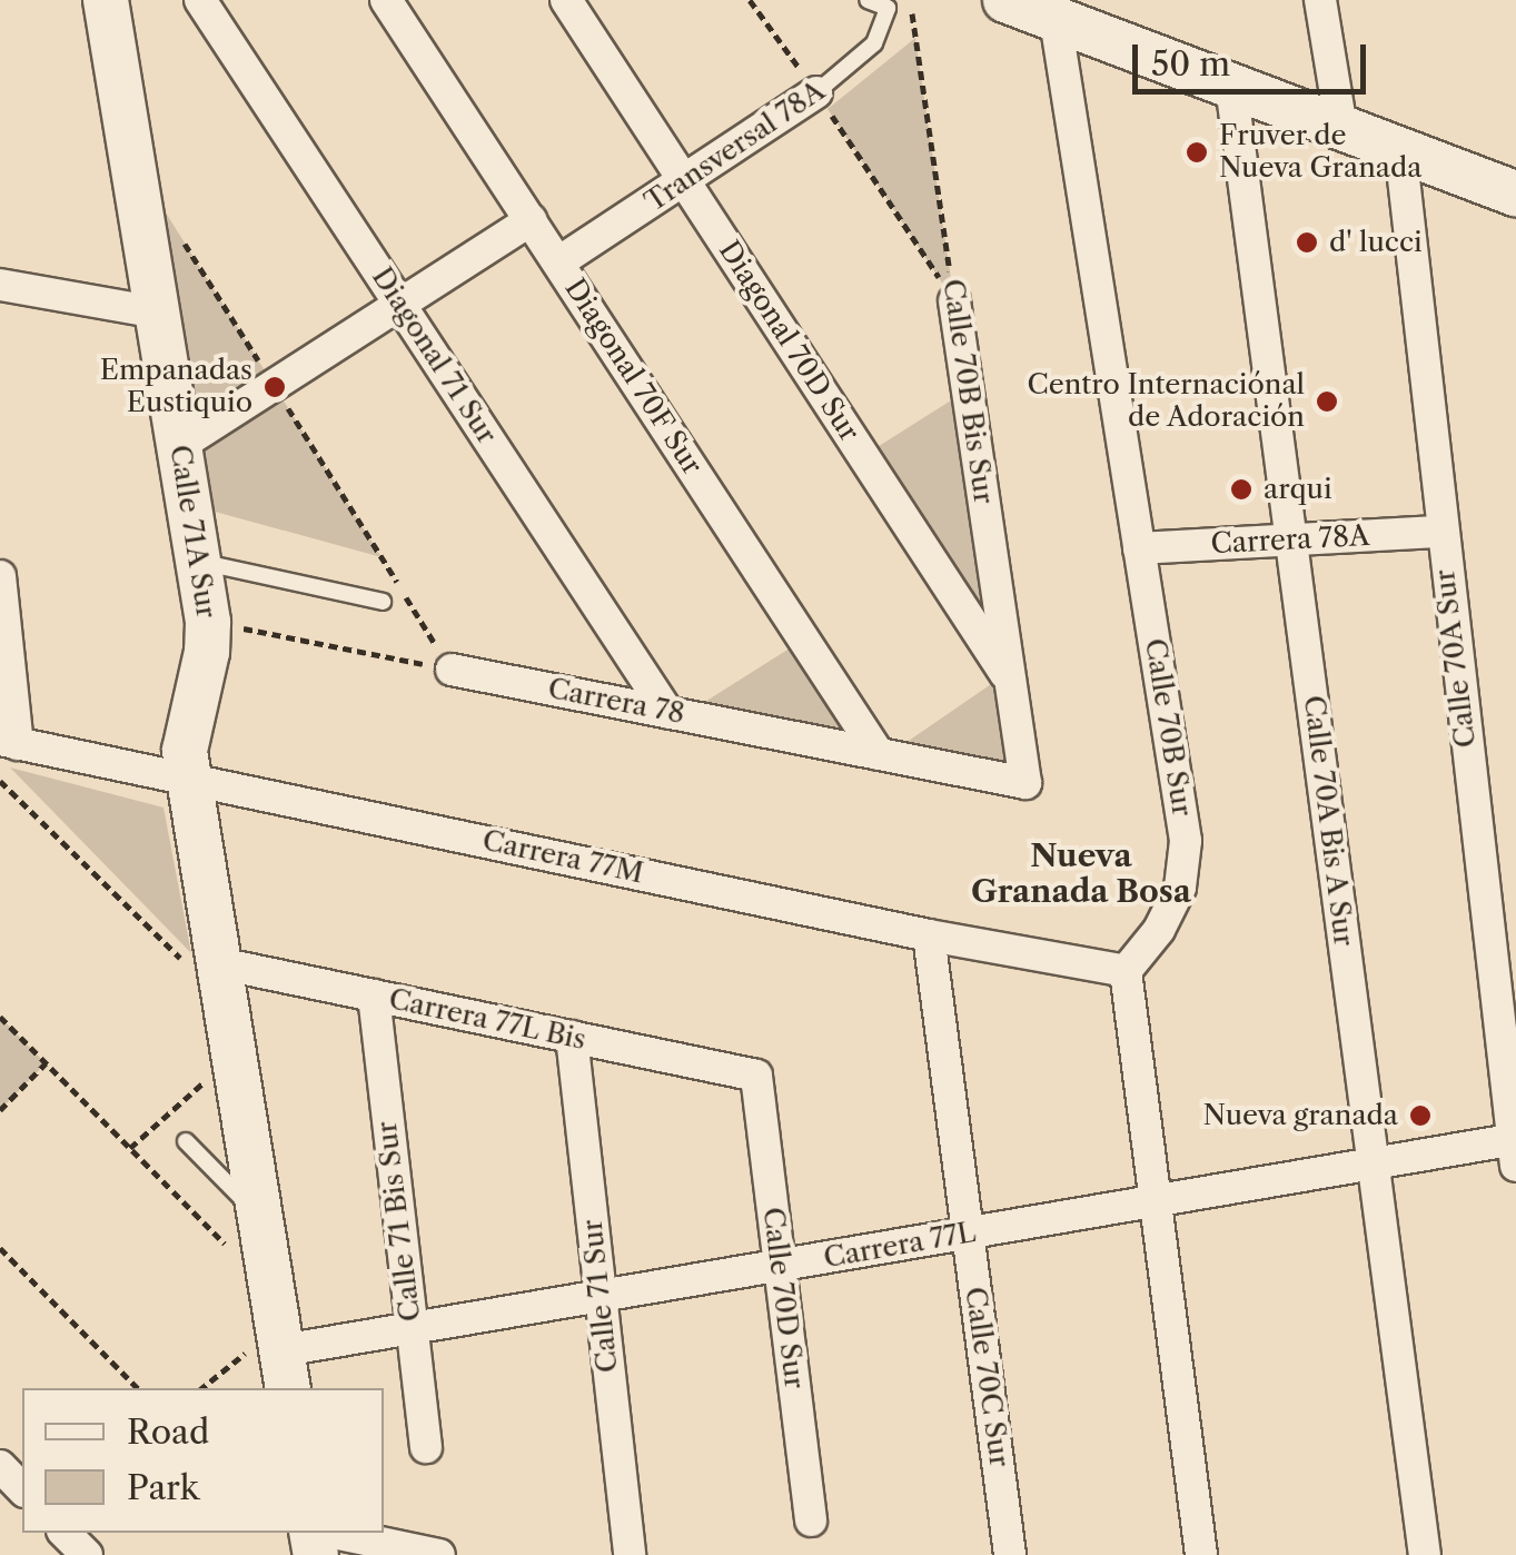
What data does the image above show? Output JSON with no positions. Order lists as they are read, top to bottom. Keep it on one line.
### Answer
{"streets":{"street":["Transversal 78A","Diagonal 70D Sur","Diagonal 71 Sur","Diagonal 70F Sur","Calle 70B Bis Sur","Calle 71A Sur","Carrera 78A","Calle 70A Sur","Carrera 78","Calle 70B Sur","Calle 70A Bis A Sur","Carrera 77M","Carrera 77L Bis","Calle 71 Bis Sur","Carrera 77L","Calle 71 Sur","Calle 70D Sur","Calle 70C Sur"]},"crossings":[["Transversal 78A","Diagonal 70D Sur"],["Transversal 78A","Diagonal 70F Sur"],["Diagonal 70D Sur","Calle 70B Bis Sur"],["Diagonal 71 Sur","Carrera 78"],["Diagonal 70F Sur","Carrera 78"],["Calle 70B Bis Sur","Carrera 78"],["Calle 71A Sur","Carrera 77M"],["Calle 71A Sur","Carrera 77L Bis"],["Calle 71A Sur","Carrera 77L"],["Carrera 78A","Calle 70A Sur"],["Carrera 78A","Calle 70B Sur"],["Carrera 78A","Calle 70A Bis A Sur"],["Calle 70A Sur","Carrera 77L"],["Calle 70B Sur","Carrera 77M"],["Calle 70A Bis A Sur","Carrera 77L"],["Carrera 77M","Calle 70C Sur"],["Carrera 77L Bis","Calle 71 Bis Sur"],["Carrera 77L Bis","Calle 71 Sur"],["Carrera 77L Bis","Calle 70D Sur"],["Calle 71 Bis Sur","Carrera 77L"],["Carrera 77L","Calle 71 Sur"],["Carrera 77L","Calle 70D Sur"],["Carrera 77L","Calle 70C Sur"]],"districts":["Nueva Granada Bosa"],"places":["Fruver de Nueva Granada","d' lucci","Empanadas Eustiquio","Centro Internaciónal de Adoración","arqui","Nueva granada"],"legend":["Road","Park"],"scale_bar":"50 m"}
